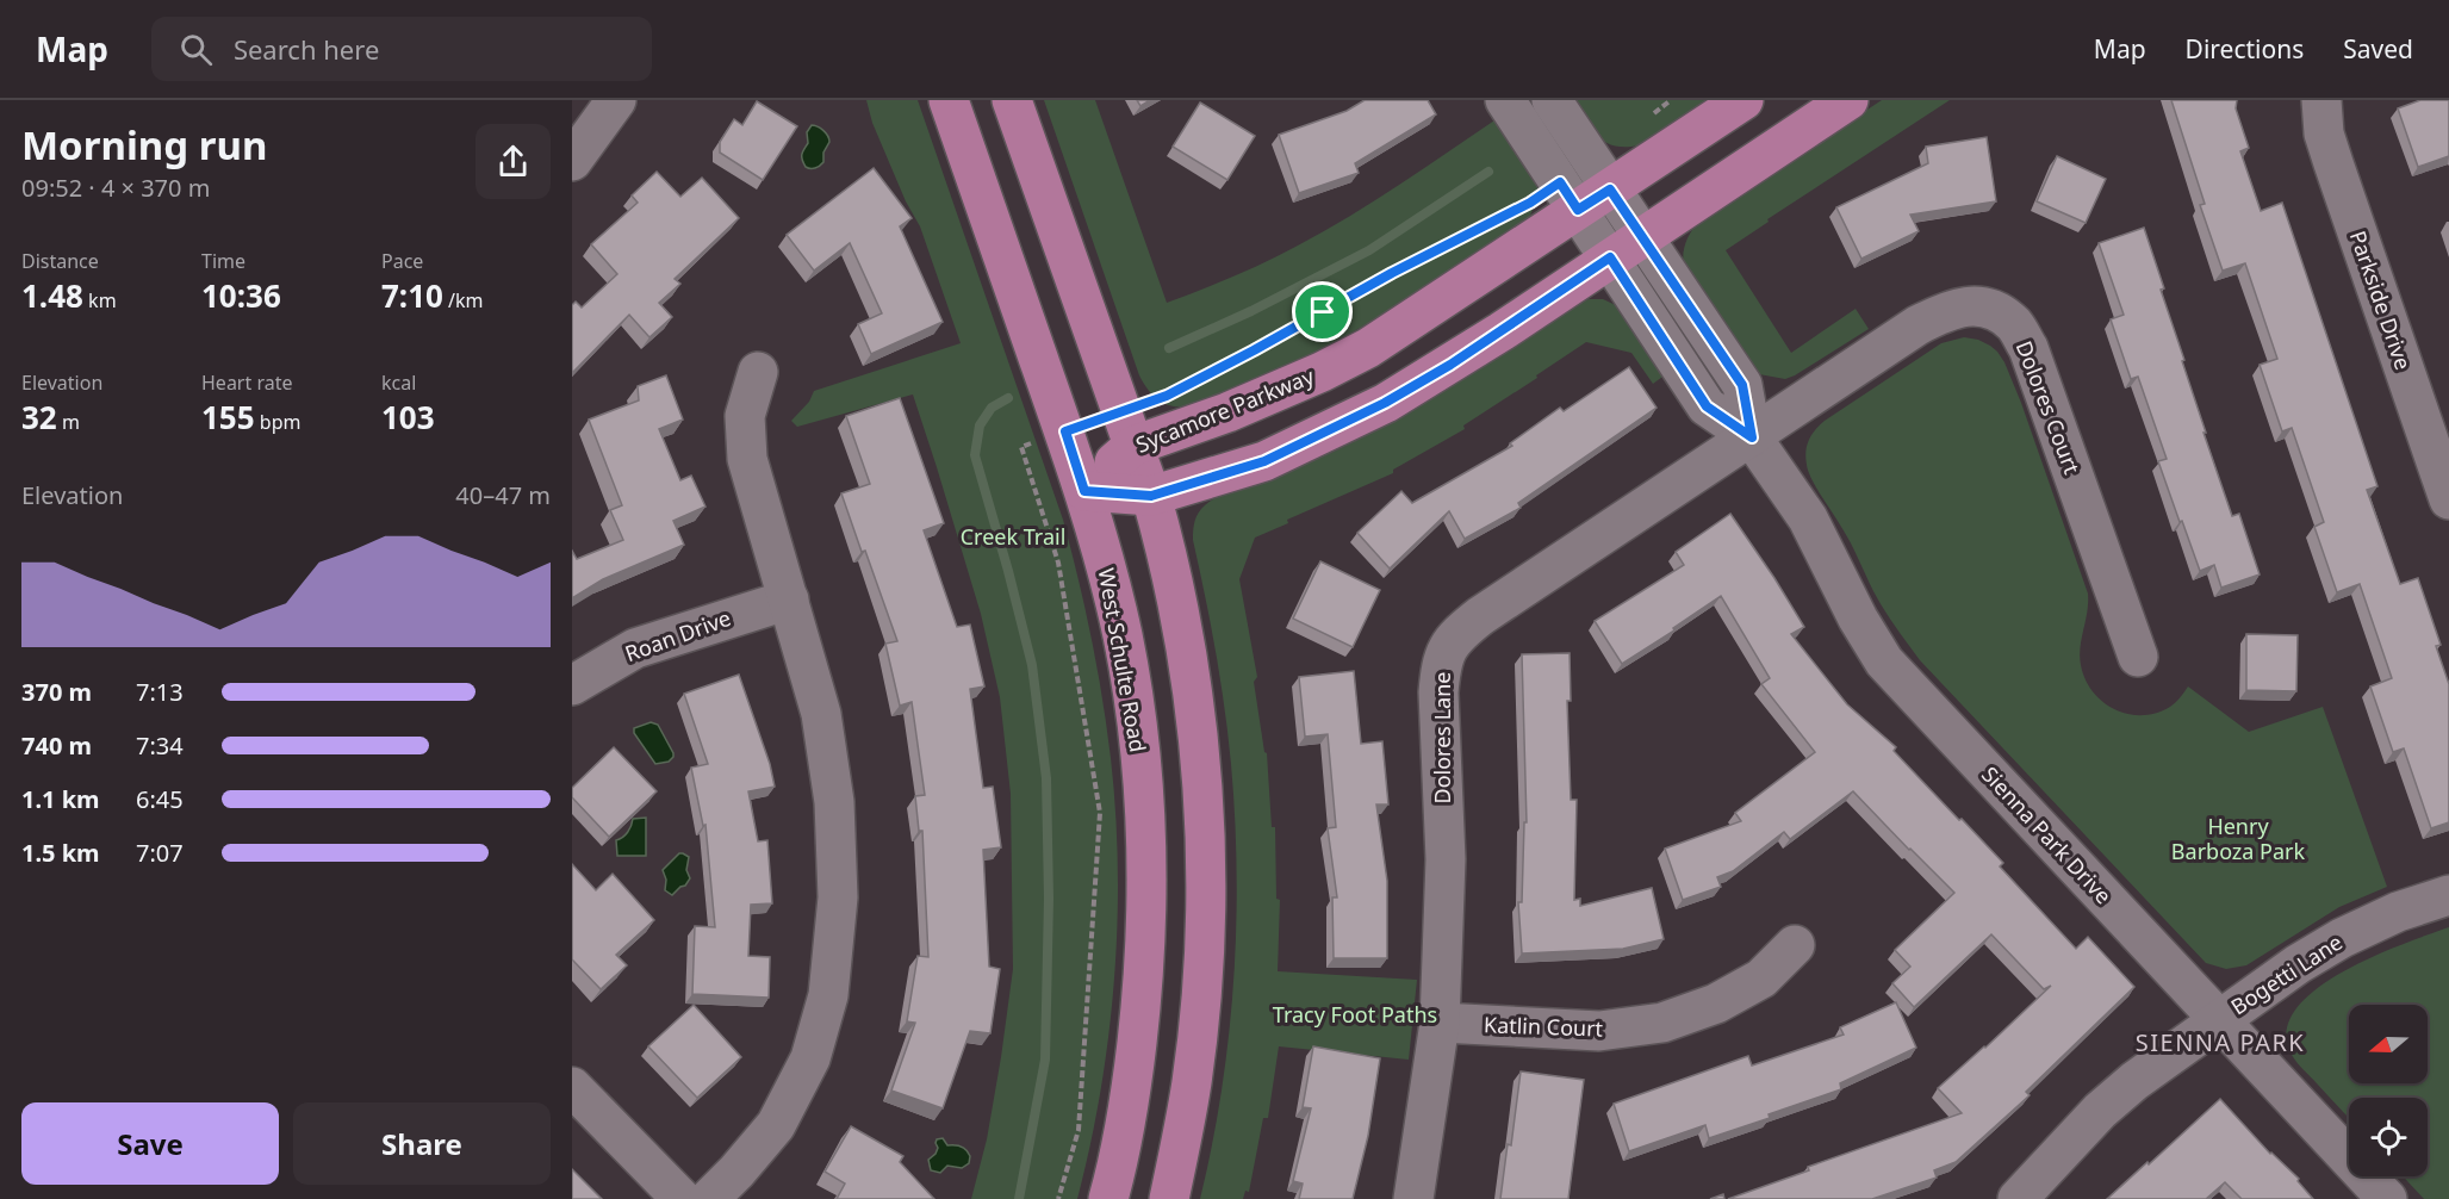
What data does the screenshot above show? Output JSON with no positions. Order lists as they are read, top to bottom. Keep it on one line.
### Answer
{"streets":{"main road":["Sycamore Parkway","West Schulte Road"],"street":["Parkside Drive","Dolores Court","Roan Drive","Dolores Lane","Sienna Park Drive","Bogetti Lane","Katlin Court"]},"crossings":[["Dolores Court","Dolores Lane"],["Dolores Court","Sienna Park Drive"],["Sycamore Parkway","West Schulte Road"],["Sycamore Parkway","Sienna Park Drive"],["Dolores Lane","Sienna Park Drive"],["Dolores Lane","Katlin Court"],["Sienna Park Drive","Bogetti Lane"]],"districts":["SIENNA PARK"],"parks":["Creek Trail","Henry Barboza Park","Tracy Foot Paths"],"north":"left","page":{"header":"Map","search":"Search here","nav":["Map","Directions","Saved"],"heading":["Morning run","09:52 · 4 × 370 m"],"stats":[["Distance","1.48 km"],["Time","10:36"],["Pace","7:10 /km"],["Elevation","32 m"],["Heart rate","155 bpm"],["kcal","103"]],"chart":["Elevation","40–47 m"],"list":[{"name":"370 m","note":"7:13"},{"name":"740 m","note":"7:34"},{"name":"1.1 km","note":"6:45"},{"name":"1.5 km","note":"7:07"}],"buttons":["Save","Share"]}}
